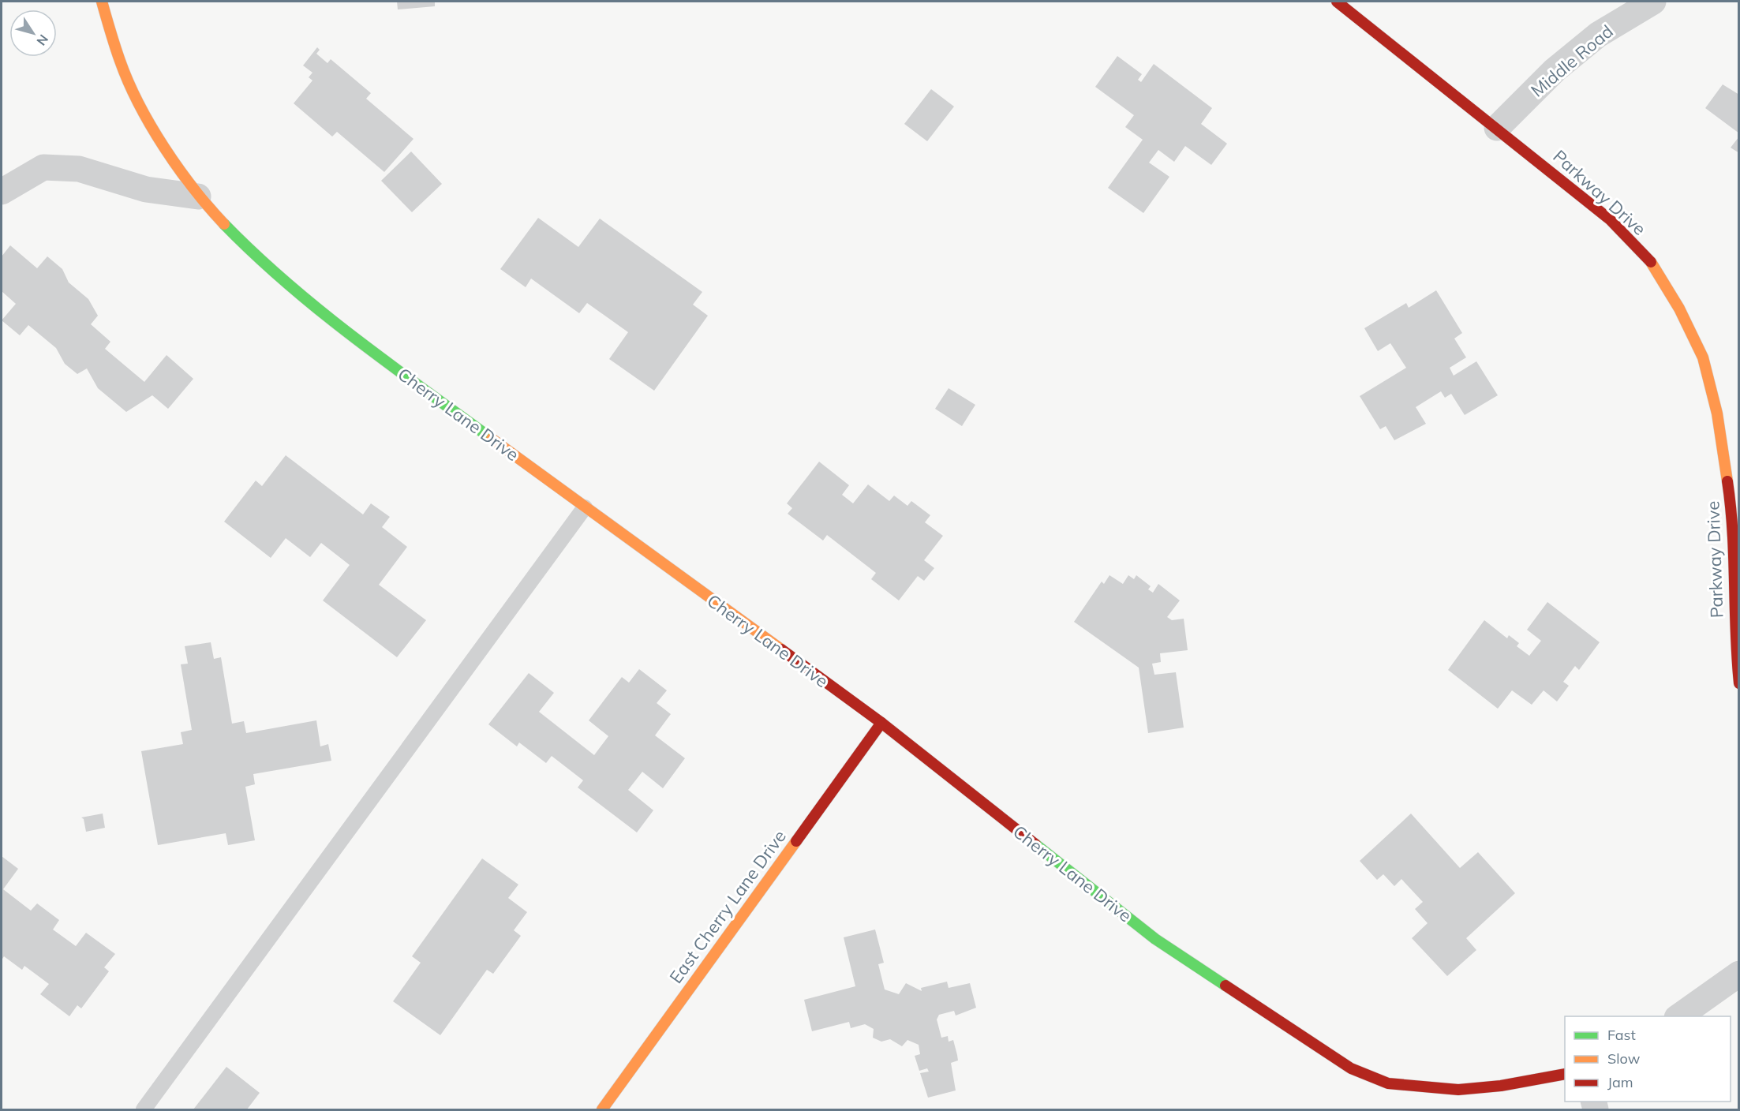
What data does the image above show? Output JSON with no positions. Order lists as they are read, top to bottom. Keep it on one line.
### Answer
{"streets":{"street":["Middle Road","Parkway Drive","Cherry Lane Drive","East Cherry Lane Drive"]},"crossings":[["Middle Road","Parkway Drive"],["Cherry Lane Drive","East Cherry Lane Drive"]],"legend":["Fast","Slow","Jam"],"north":"bottom right"}
